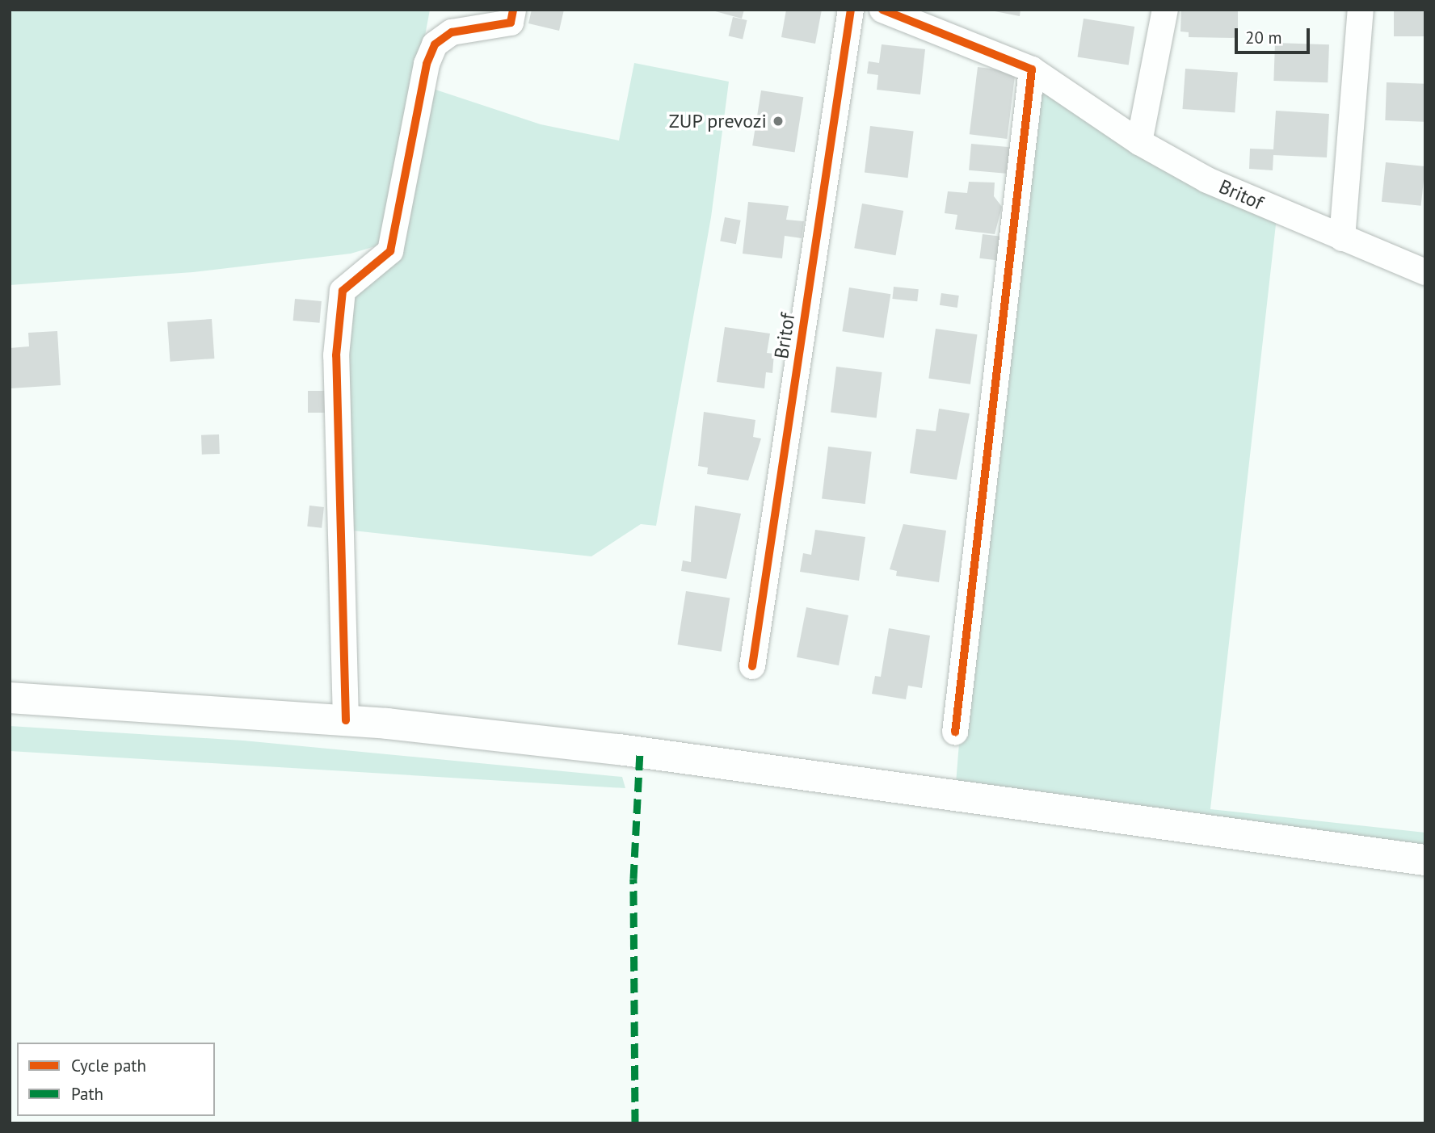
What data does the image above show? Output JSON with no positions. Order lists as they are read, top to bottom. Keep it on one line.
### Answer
{"streets":{"street":["Britof"]},"places":["ZUP prevozi"],"legend":["Cycle path","Path"],"scale_bar":"20 m"}
